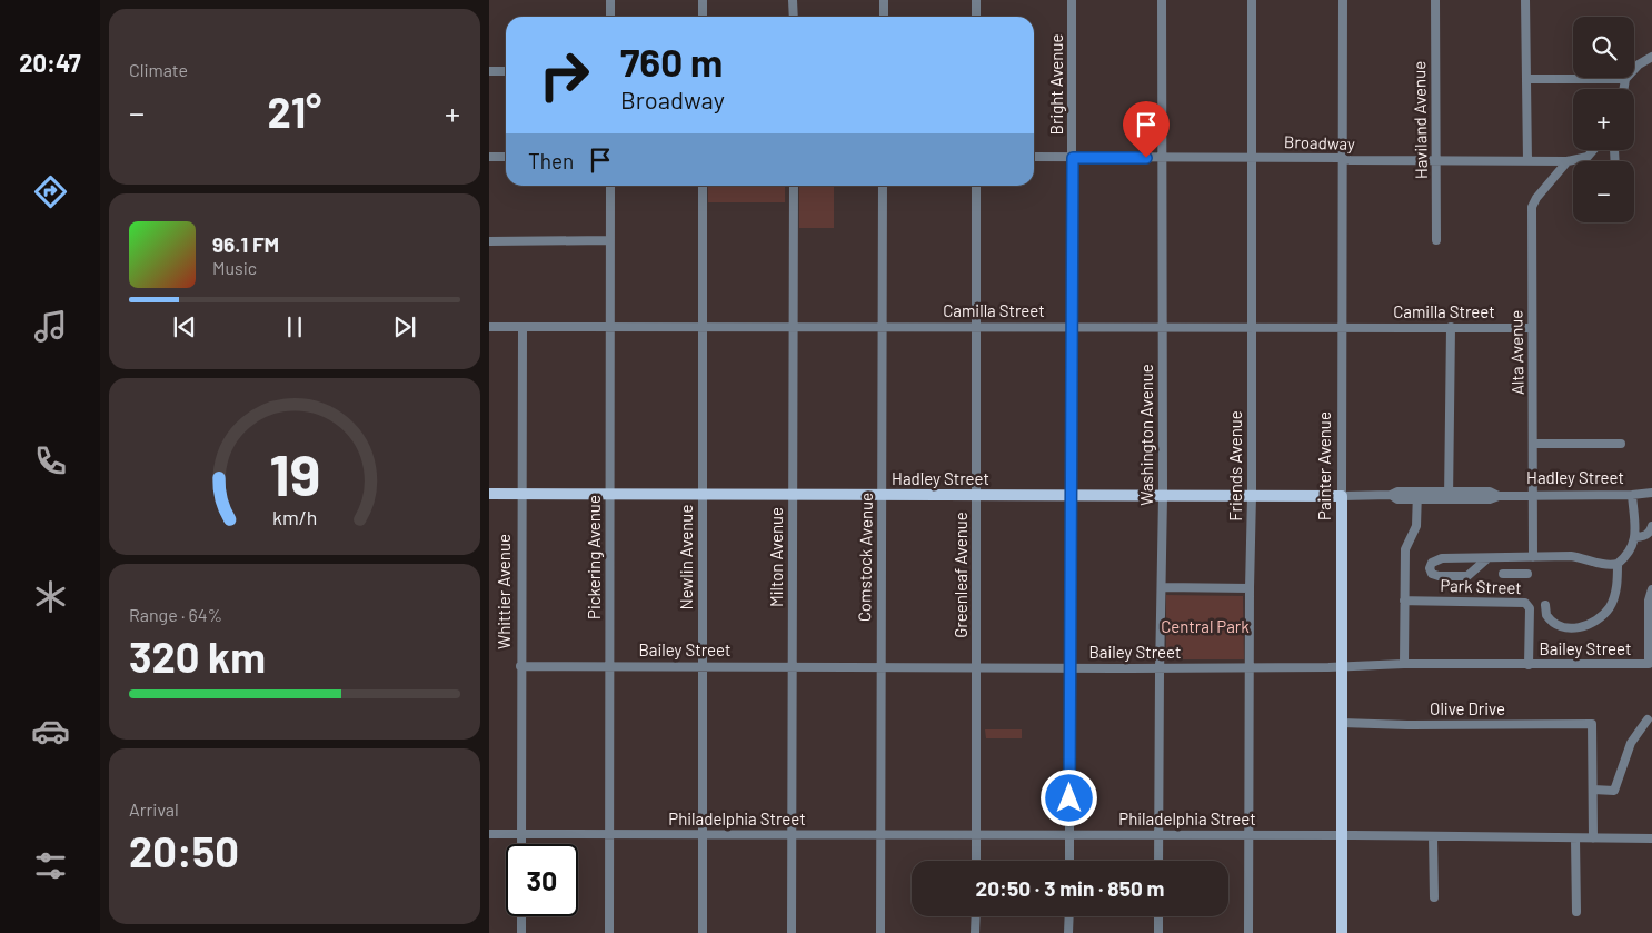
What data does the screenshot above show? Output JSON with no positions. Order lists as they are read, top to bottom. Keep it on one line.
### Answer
{"streets":{"main road":["Painter Avenue","Hadley Street"],"street":["Bright Avenue","Haviland Avenue","Broadway","Camilla Street","Alta Avenue","Washington Avenue","Friends Avenue","Pickering Avenue","Newlin Avenue","Milton Avenue","Comstock Avenue","Greenleaf Avenue","Park Street","Whittier Avenue","Bailey Street","Olive Drive","Philadelphia Street"]},"crossings":[["Bright Avenue","Broadway"],["Bright Avenue","Camilla Street"],["Bright Avenue","Hadley Street"],["Bright Avenue","Bailey Street"],["Bright Avenue","Philadelphia Street"],["Haviland Avenue","Broadway"],["Broadway","Alta Avenue"],["Broadway","Washington Avenue"],["Broadway","Friends Avenue"],["Broadway","Painter Avenue"],["Camilla Street","Alta Avenue"],["Camilla Street","Washington Avenue"],["Camilla Street","Friends Avenue"],["Camilla Street","Painter Avenue"],["Camilla Street","Pickering Avenue"],["Camilla Street","Newlin Avenue"],["Camilla Street","Milton Avenue"],["Camilla Street","Comstock Avenue"],["Camilla Street","Greenleaf Avenue"],["Camilla Street","Whittier Avenue"],["Alta Avenue","Hadley Street"],["Washington Avenue","Hadley Street"],["Washington Avenue","Bailey Street"],["Washington Avenue","Philadelphia Street"],["Friends Avenue","Hadley Street"],["Friends Avenue","Bailey Street"],["Friends Avenue","Philadelphia Street"],["Painter Avenue","Hadley Street"],["Painter Avenue","Bailey Street"],["Painter Avenue","Olive Drive"],["Painter Avenue","Philadelphia Street"],["Hadley Street","Pickering Avenue"],["Hadley Street","Newlin Avenue"],["Hadley Street","Milton Avenue"],["Hadley Street","Comstock Avenue"],["Hadley Street","Greenleaf Avenue"],["Hadley Street","Whittier Avenue"],["Pickering Avenue","Bailey Street"],["Pickering Avenue","Philadelphia Street"],["Newlin Avenue","Bailey Street"],["Newlin Avenue","Philadelphia Street"],["Milton Avenue","Bailey Street"],["Milton Avenue","Philadelphia Street"],["Comstock Avenue","Bailey Street"],["Comstock Avenue","Philadelphia Street"],["Greenleaf Avenue","Bailey Street"],["Greenleaf Avenue","Philadelphia Street"],["Park Street","Bailey Street"],["Whittier Avenue","Bailey Street"],["Whittier Avenue","Philadelphia Street"]],"parks":["Central Park"],"page":{"tabs":"20:47","tile":["Climate",["Range · 64%","320 km"],["Arrival","20:50"]],"map_buttons":["+","−"],"turn":["760 m","Broadway"],"heat":["−","21°","+"],"then":"Then","song":["96.1 FM","Music"],"limit":"30","trip":"20:50 · 3 min · 850 m","gauge":["19","km/h"]}}
